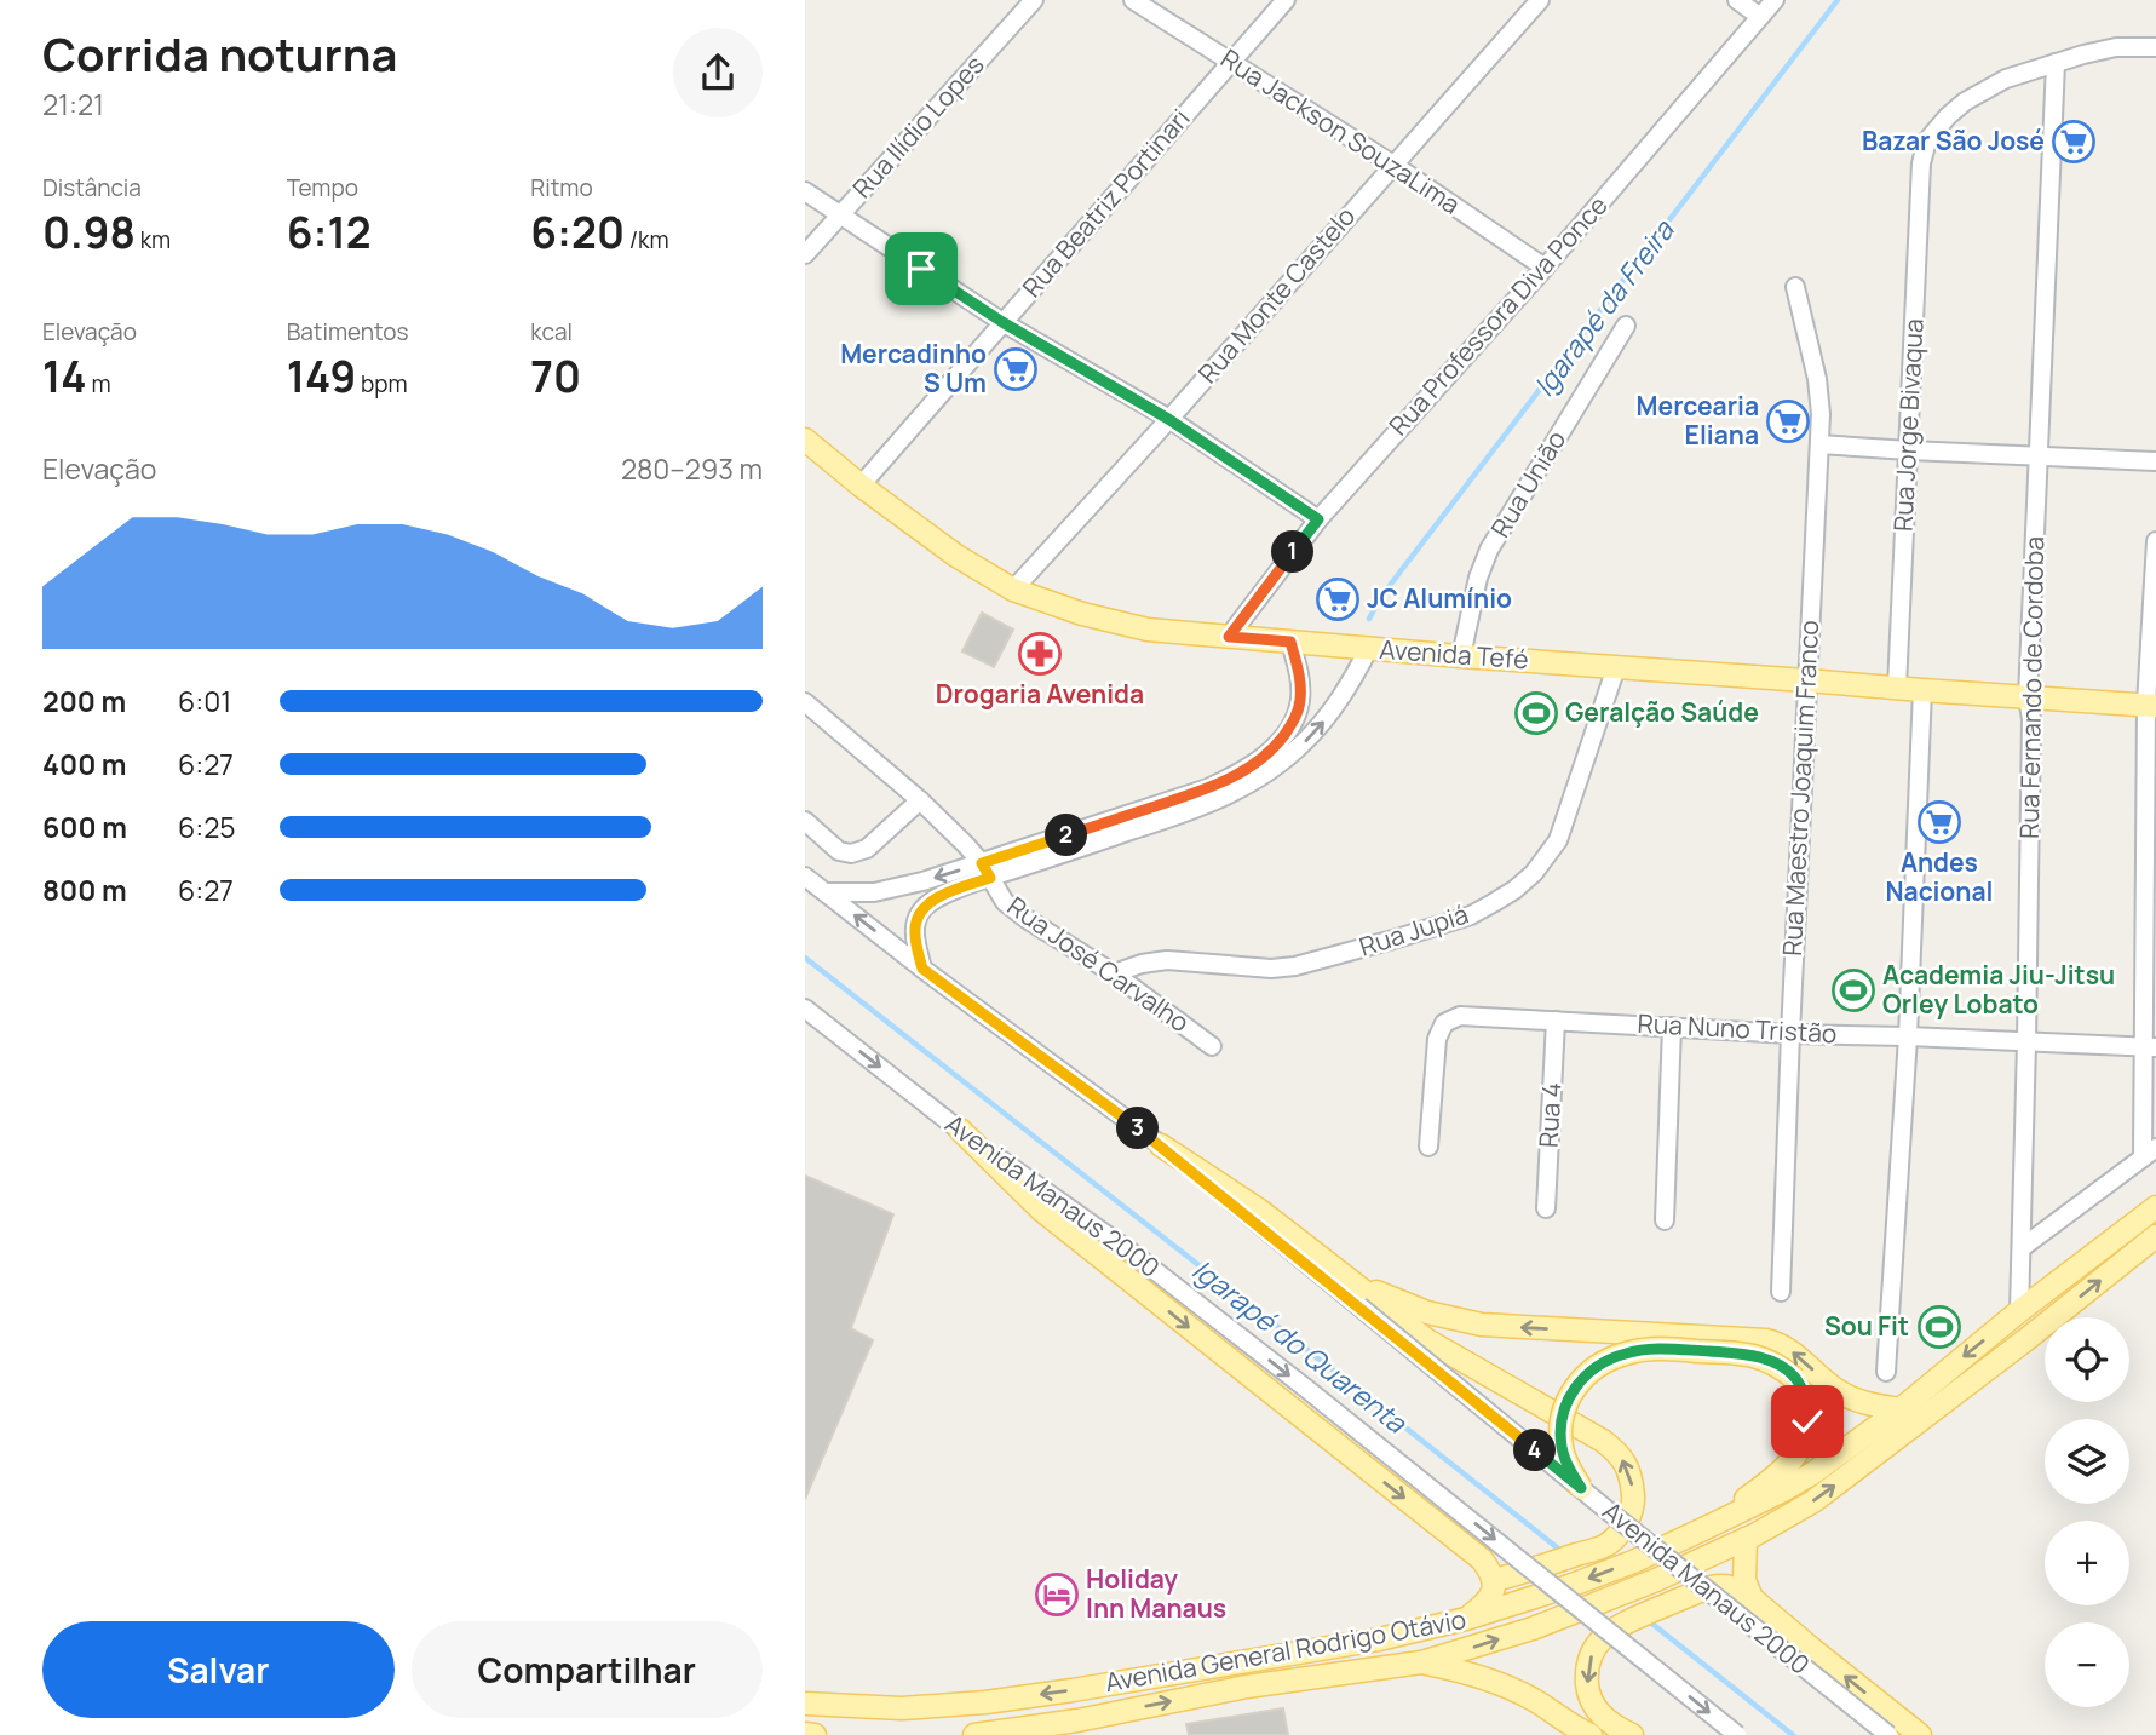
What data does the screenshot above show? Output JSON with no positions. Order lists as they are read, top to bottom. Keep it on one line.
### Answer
{"streets":{"main road":["Avenida Tefé","Avenida General Rodrigo Otávio"],"street":["Rua Ilídio Lopes","Rua Jackson SouzaLima","Rua Beatriz Portinari","Rua Monte Castelo","Rua Professora Diva Ponce","Rua Jorge Bivaqua","Rua União","Rua Fernando de Cordoba","Rua Maestro Joaquim Franco","Rua Jupiá","Rua José Carvalho","Rua Nuno Tristão","Rua 4","Avenida Manaus 2000"]},"crossings":[["Rua Jackson SouzaLima","Rua Beatriz Portinari"],["Rua Jackson SouzaLima","Rua Monte Castelo"],["Rua Jackson SouzaLima","Rua Professora Diva Ponce"],["Rua Beatriz Portinari","Avenida Tefé"],["Rua Monte Castelo","Avenida Tefé"],["Rua Professora Diva Ponce","Avenida Tefé"],["Rua Jorge Bivaqua","Avenida Tefé"],["Rua Jorge Bivaqua","Rua Fernando de Cordoba"],["Rua União","Avenida Tefé"],["Avenida Tefé","Rua Fernando de Cordoba"],["Avenida Tefé","Rua Maestro Joaquim Franco"],["Avenida Tefé","Rua Jupiá"],["Rua Fernando de Cordoba","Rua Nuno Tristão"],["Rua Fernando de Cordoba","Avenida General Rodrigo Otávio"],["Rua Maestro Joaquim Franco","Rua Nuno Tristão"],["Rua Jupiá","Rua José Carvalho"],["Rua Nuno Tristão","Rua 4"]],"water":["Igarapé da Freira","Igarapé do Quarenta"],"places":{"supermarket":["Bazar São José","Mercadinho S Um","Mercearia Eliana","JC Alumínio","Andes Nacional"],"pharmacy":["Drogaria Avenida"],"sports":["Geralção Saúde","Academia Jiu-Jitsu Orley Lobato","Sou Fit"],"hotel":["Holiday Inn Manaus"]},"page":{"heading":["Corrida noturna","21:21"],"stats":[["Distância","0.98 km"],["Tempo","6:12"],["Ritmo","6:20 /km"],["Elevação","14 m"],["Batimentos","149 bpm"],["kcal","70"]],"chart":["Elevação","280–293 m"],"pins":["1","2","3","4"],"list":[{"name":"200 m","note":"6:01"},{"name":"400 m","note":"6:27"},{"name":"600 m","note":"6:25"},{"name":"800 m","note":"6:27"}],"map_buttons":["+","−"],"buttons":["Salvar","Compartilhar"]}}
